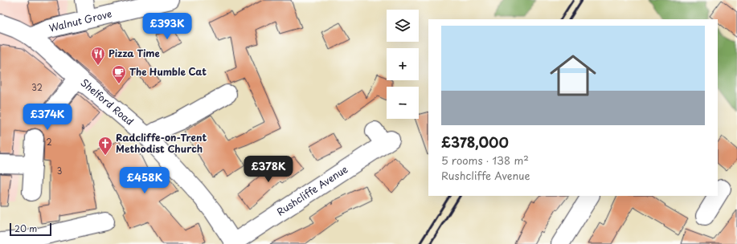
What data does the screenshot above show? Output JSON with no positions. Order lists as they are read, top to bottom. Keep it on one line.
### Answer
{"streets":{"street":["Walnut Grove","Shelford Road","Rushcliffe Avenue"]},"crossings":[["Walnut Grove","Shelford Road"],["Shelford Road","Rushcliffe Avenue"]],"places":{"restaurant":["Pizza Time"],"cafe":["The Humble Cat"],"church":["Radcliffe-on-Trent Methodist Church"]},"house_numbers":["32","2","3"],"scale_bar":"20 m","page":{"map_buttons":["+","−"],"price":["£393K","£374K","£378K","£458K"],"list":[{"name":"£378,000","note":"5 rooms · 138 m² · Rushcliffe Avenue"}],"scale":"20 m"}}
